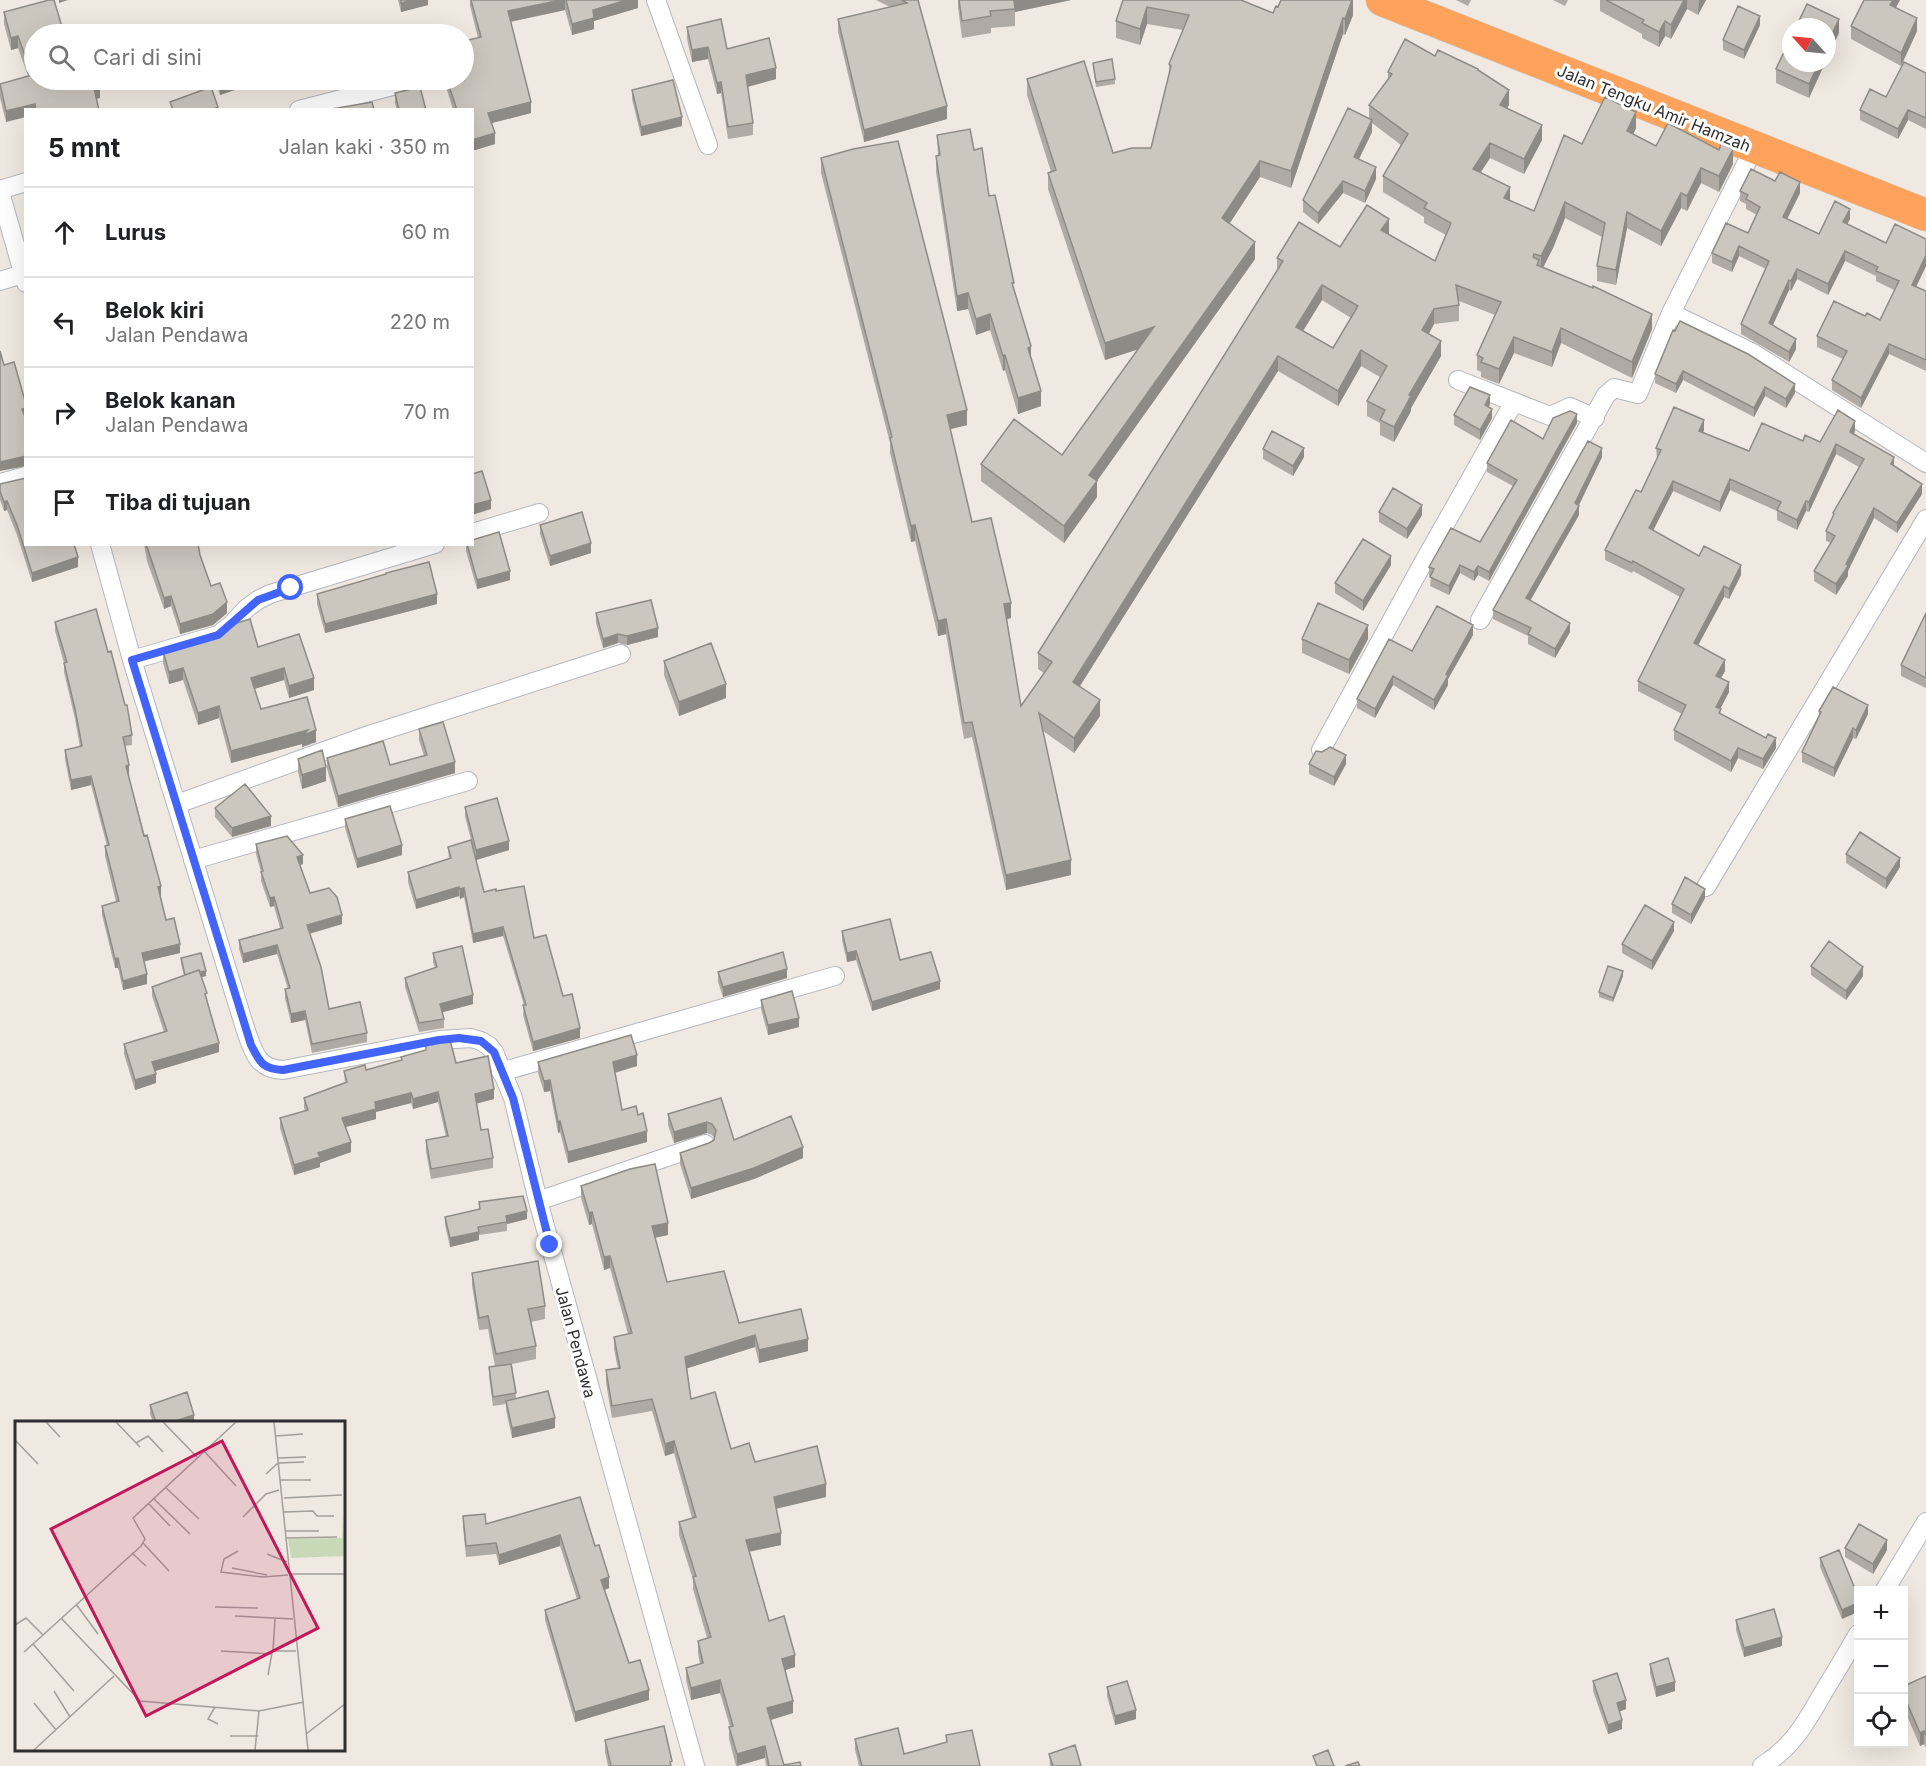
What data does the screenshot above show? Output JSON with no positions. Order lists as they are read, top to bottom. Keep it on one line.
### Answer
{"streets":{"highway":["Jalan Tengku Amir Hamzah"],"street":["Jalan Pendawa"]},"north":"top left","page":{"search":"Cari di sini","heading":["5 mnt","Jalan kaki · 350 m"],"list":[["Lurus","60 m"],["Belok kiri","Jalan Pendawa","220 m"],["Belok kanan","Jalan Pendawa","70 m"],"Tiba di tujuan"],"map_buttons":["+","−"]}}
